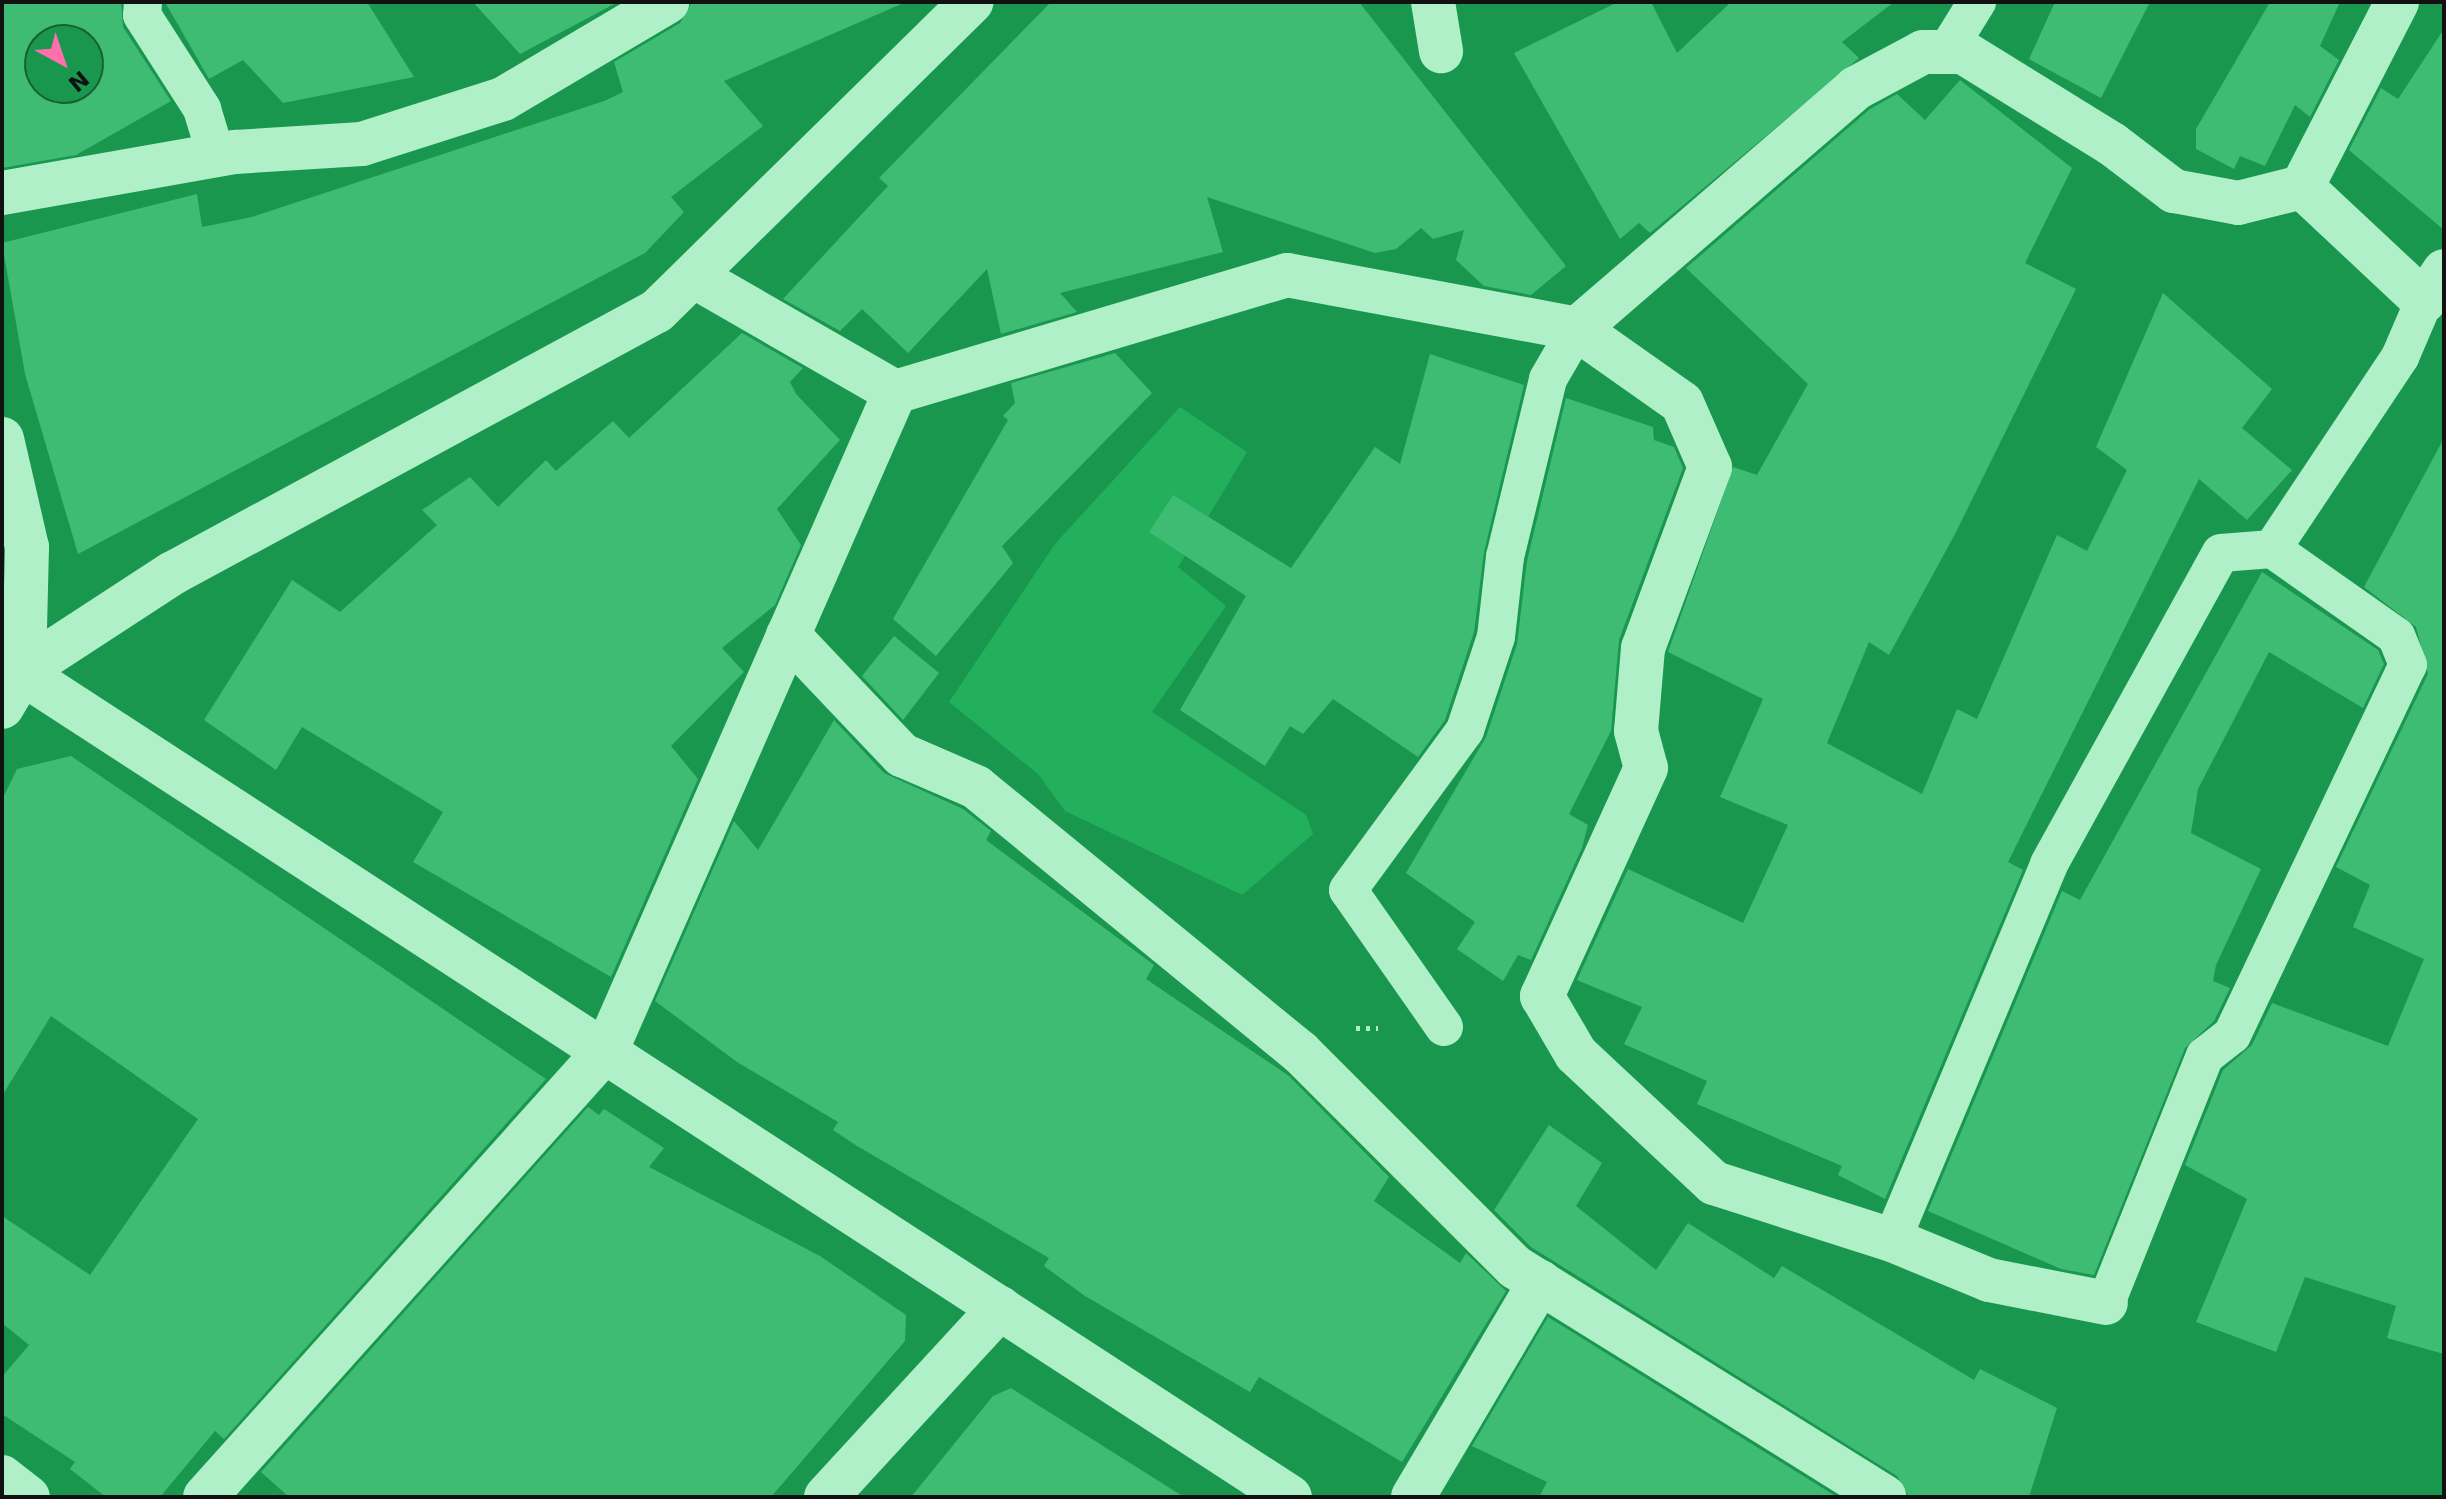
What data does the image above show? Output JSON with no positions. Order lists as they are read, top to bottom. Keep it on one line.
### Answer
{"north":"bottom right"}
